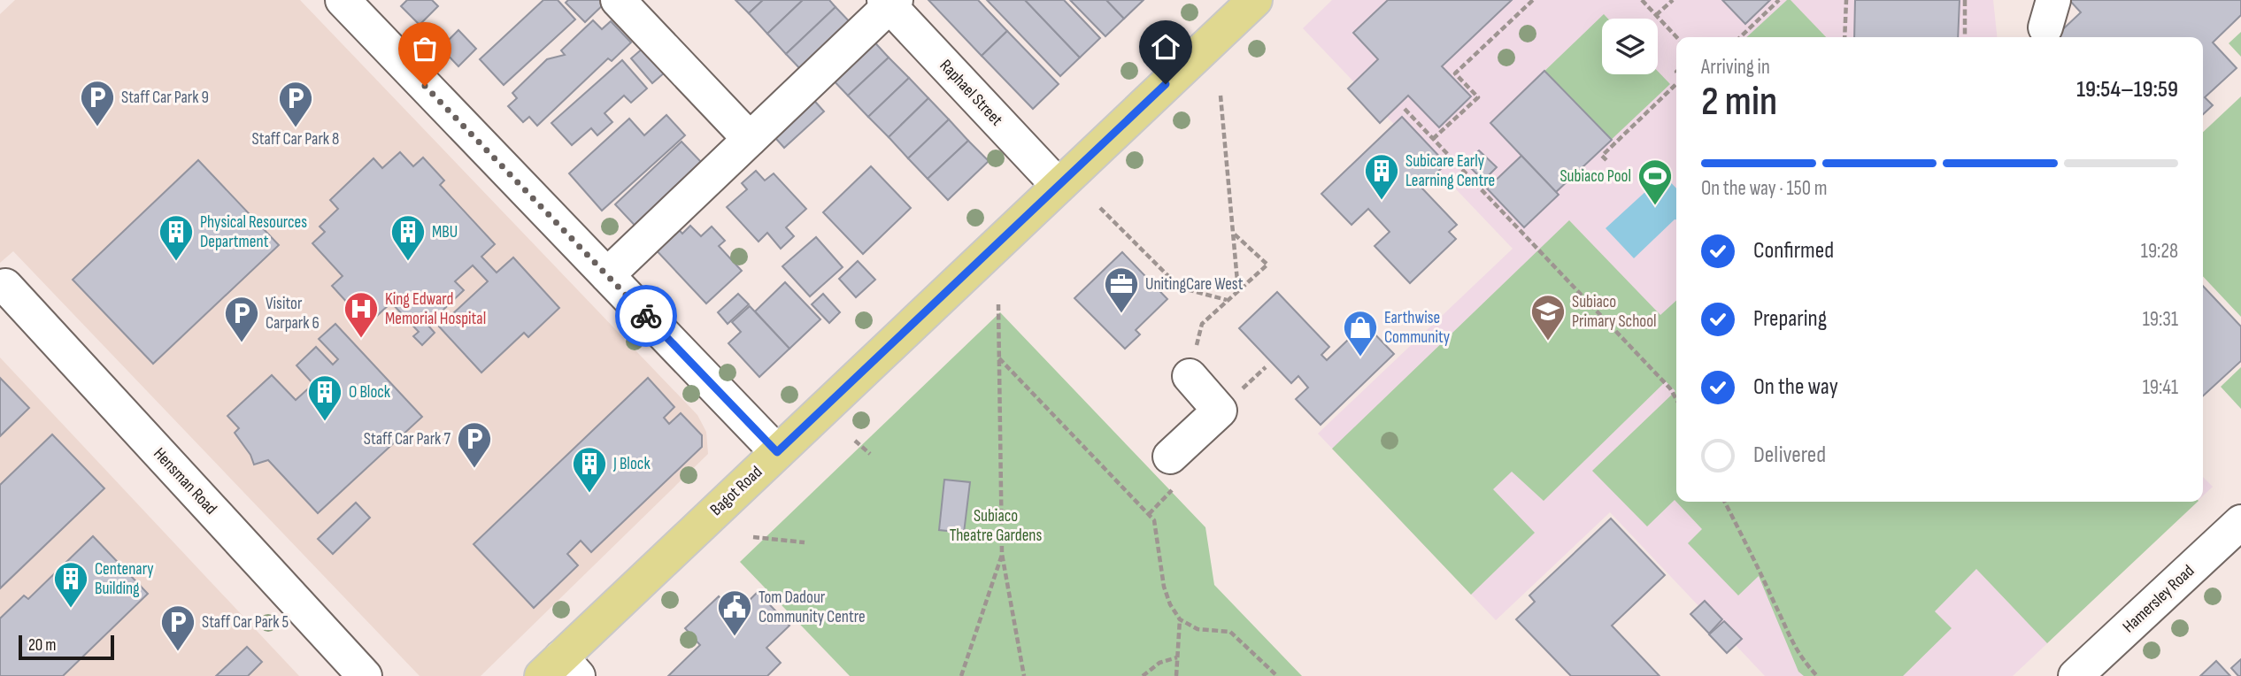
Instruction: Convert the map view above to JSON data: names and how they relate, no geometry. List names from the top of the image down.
{
  "streets": {
    "main road": ["Bagot Road"],
    "street": ["Raphael Street", "Hensman Road", "Hamersley Road"]
  },
  "crossings": [
    ["Raphael Street", "Bagot Road"]
  ],
  "parks": ["Subiaco Theatre Gardens"],
  "places": {
    "parking": [
      "Staff Car Park 9",
      "Staff Car Park 8",
      "Visitor Carpark 6",
      "Staff Car Park 7",
      "Staff Car Park 5"
    ],
    "building": [
      "Subicare Early Learning Centre",
      "Physical Resources Department",
      "MBU",
      "O Block",
      "J Block",
      "Centenary Building"
    ],
    "sports": ["Subiaco Pool"],
    "office": ["UnitingCare West"],
    "hospital": ["King Edward Memorial Hospital"],
    "school or university": ["Subiaco Primary School"],
    "shop": ["Earthwise Community"],
    "public building": ["Tom Dadour Community Centre"]
  },
  "scale_bar": "20 m",
  "page": {
    "heading": ["2 min", "Arriving in", "19:54–19:59"],
    "bar": "On the way · 150 m",
    "list": [
      ["Confirmed", "19:28"],
      ["Preparing", "19:31"],
      ["On the way", "19:41"],
      "Delivered"
    ],
    "scale": "20 m"
  }
}
